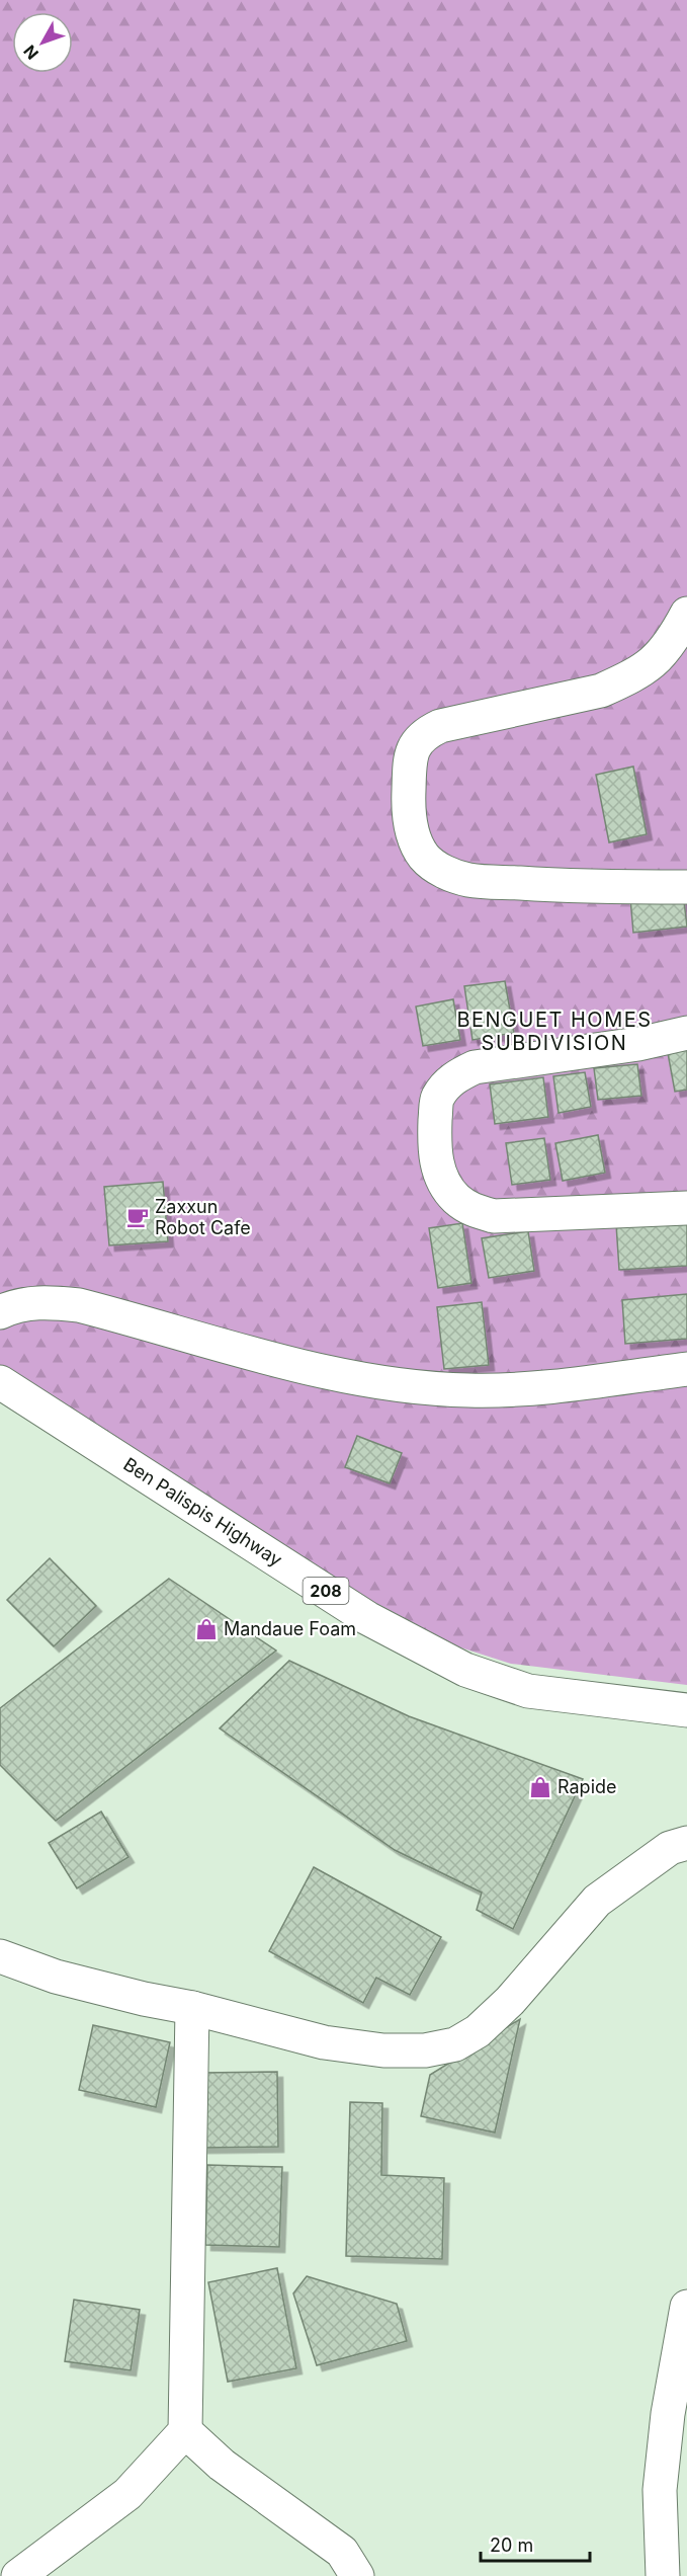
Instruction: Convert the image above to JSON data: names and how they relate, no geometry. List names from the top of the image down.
{
  "streets": {
    "street": ["Ben Palispis Highway", "208"]
  },
  "districts": ["BENGUET HOMES SUBDIVISION"],
  "places": {
    "cafe": ["Zaxxun Robot Cafe"],
    "shop": ["Mandaue Foam", "Rapide"]
  },
  "scale_bar": "20 m",
  "north": "bottom left"
}
